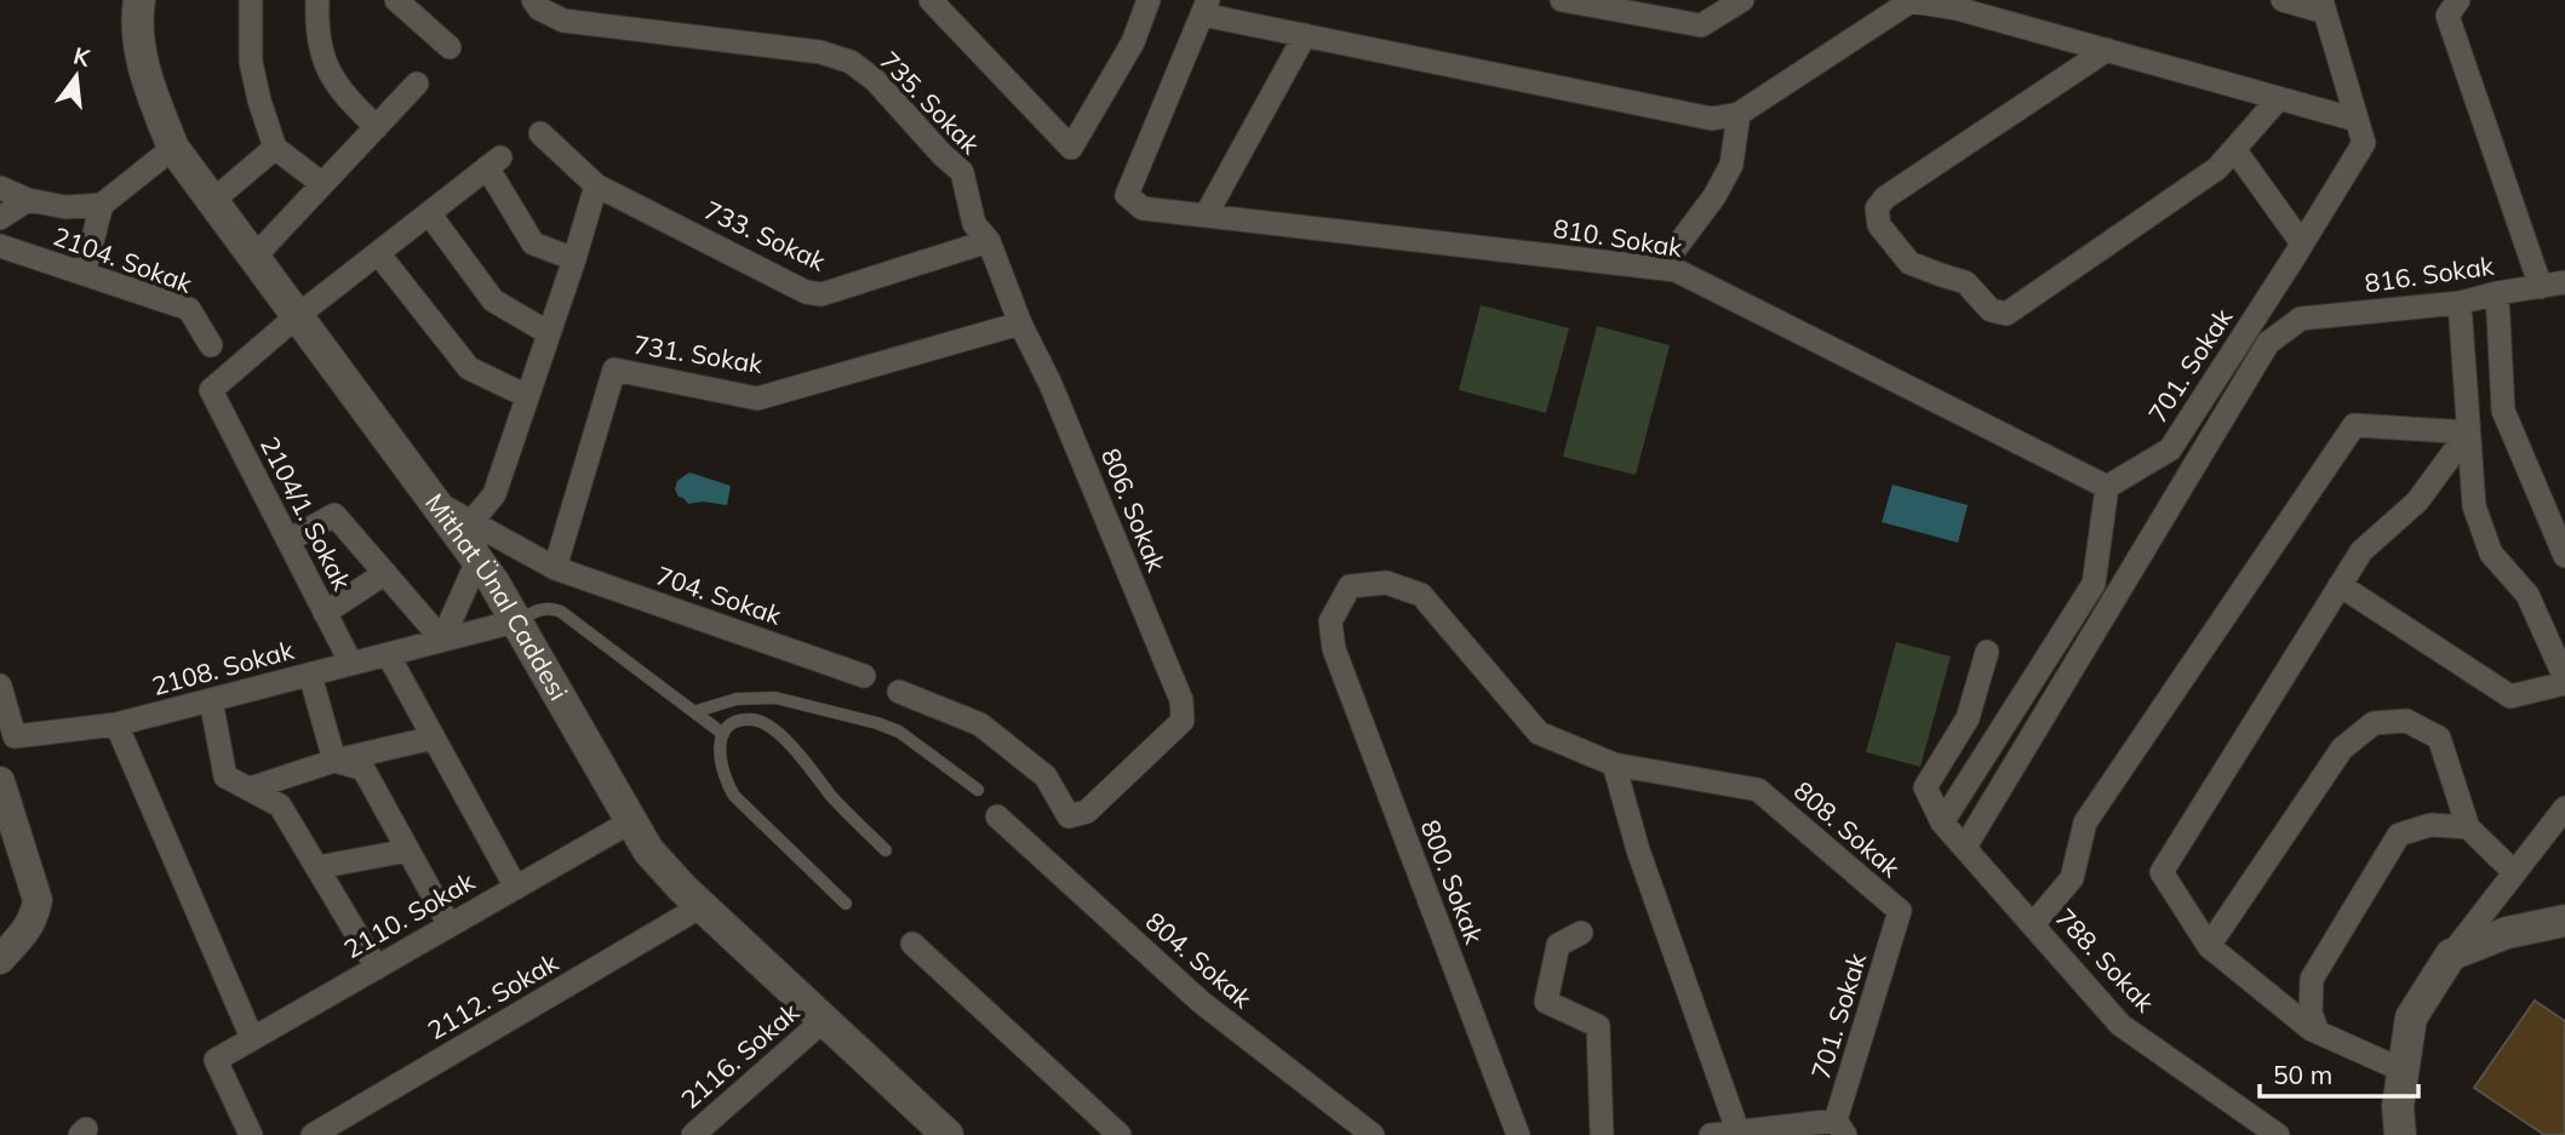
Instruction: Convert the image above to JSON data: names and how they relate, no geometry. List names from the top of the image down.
{
  "streets": {
    "main road": ["Mithat Ünal Caddesi"],
    "street": [
      "735. Sokak",
      "733. Sokak",
      "810. Sokak",
      "2104. Sokak",
      "816. Sokak",
      "731. Sokak",
      "701. Sokak",
      "806. Sokak",
      "2104/1. Sokak",
      "704. Sokak",
      "2108. Sokak",
      "808. Sokak",
      "800. Sokak",
      "2110. Sokak",
      "804. Sokak",
      "788. Sokak",
      "2112. Sokak",
      "2116. Sokak"
    ]
  },
  "crossings": [
    ["735. Sokak", "733. Sokak"],
    ["735. Sokak", "731. Sokak"],
    ["735. Sokak", "806. Sokak"],
    ["810. Sokak", "701. Sokak"],
    ["816. Sokak", "701. Sokak"],
    ["731. Sokak", "806. Sokak"],
    ["731. Sokak", "704. Sokak"],
    ["701. Sokak", "808. Sokak"],
    ["701. Sokak", "788. Sokak"],
    ["2104/1. Sokak", "Mithat Ünal Caddesi"],
    ["2104/1. Sokak", "2108. Sokak"],
    ["704. Sokak", "Mithat Ünal Caddesi"],
    ["Mithat Ünal Caddesi", "2108. Sokak"],
    ["Mithat Ünal Caddesi", "2110. Sokak"],
    ["Mithat Ünal Caddesi", "2112. Sokak"],
    ["Mithat Ünal Caddesi", "2116. Sokak"],
    ["808. Sokak", "800. Sokak"]
  ],
  "scale_bar": "50 m",
  "north": "top"
}
